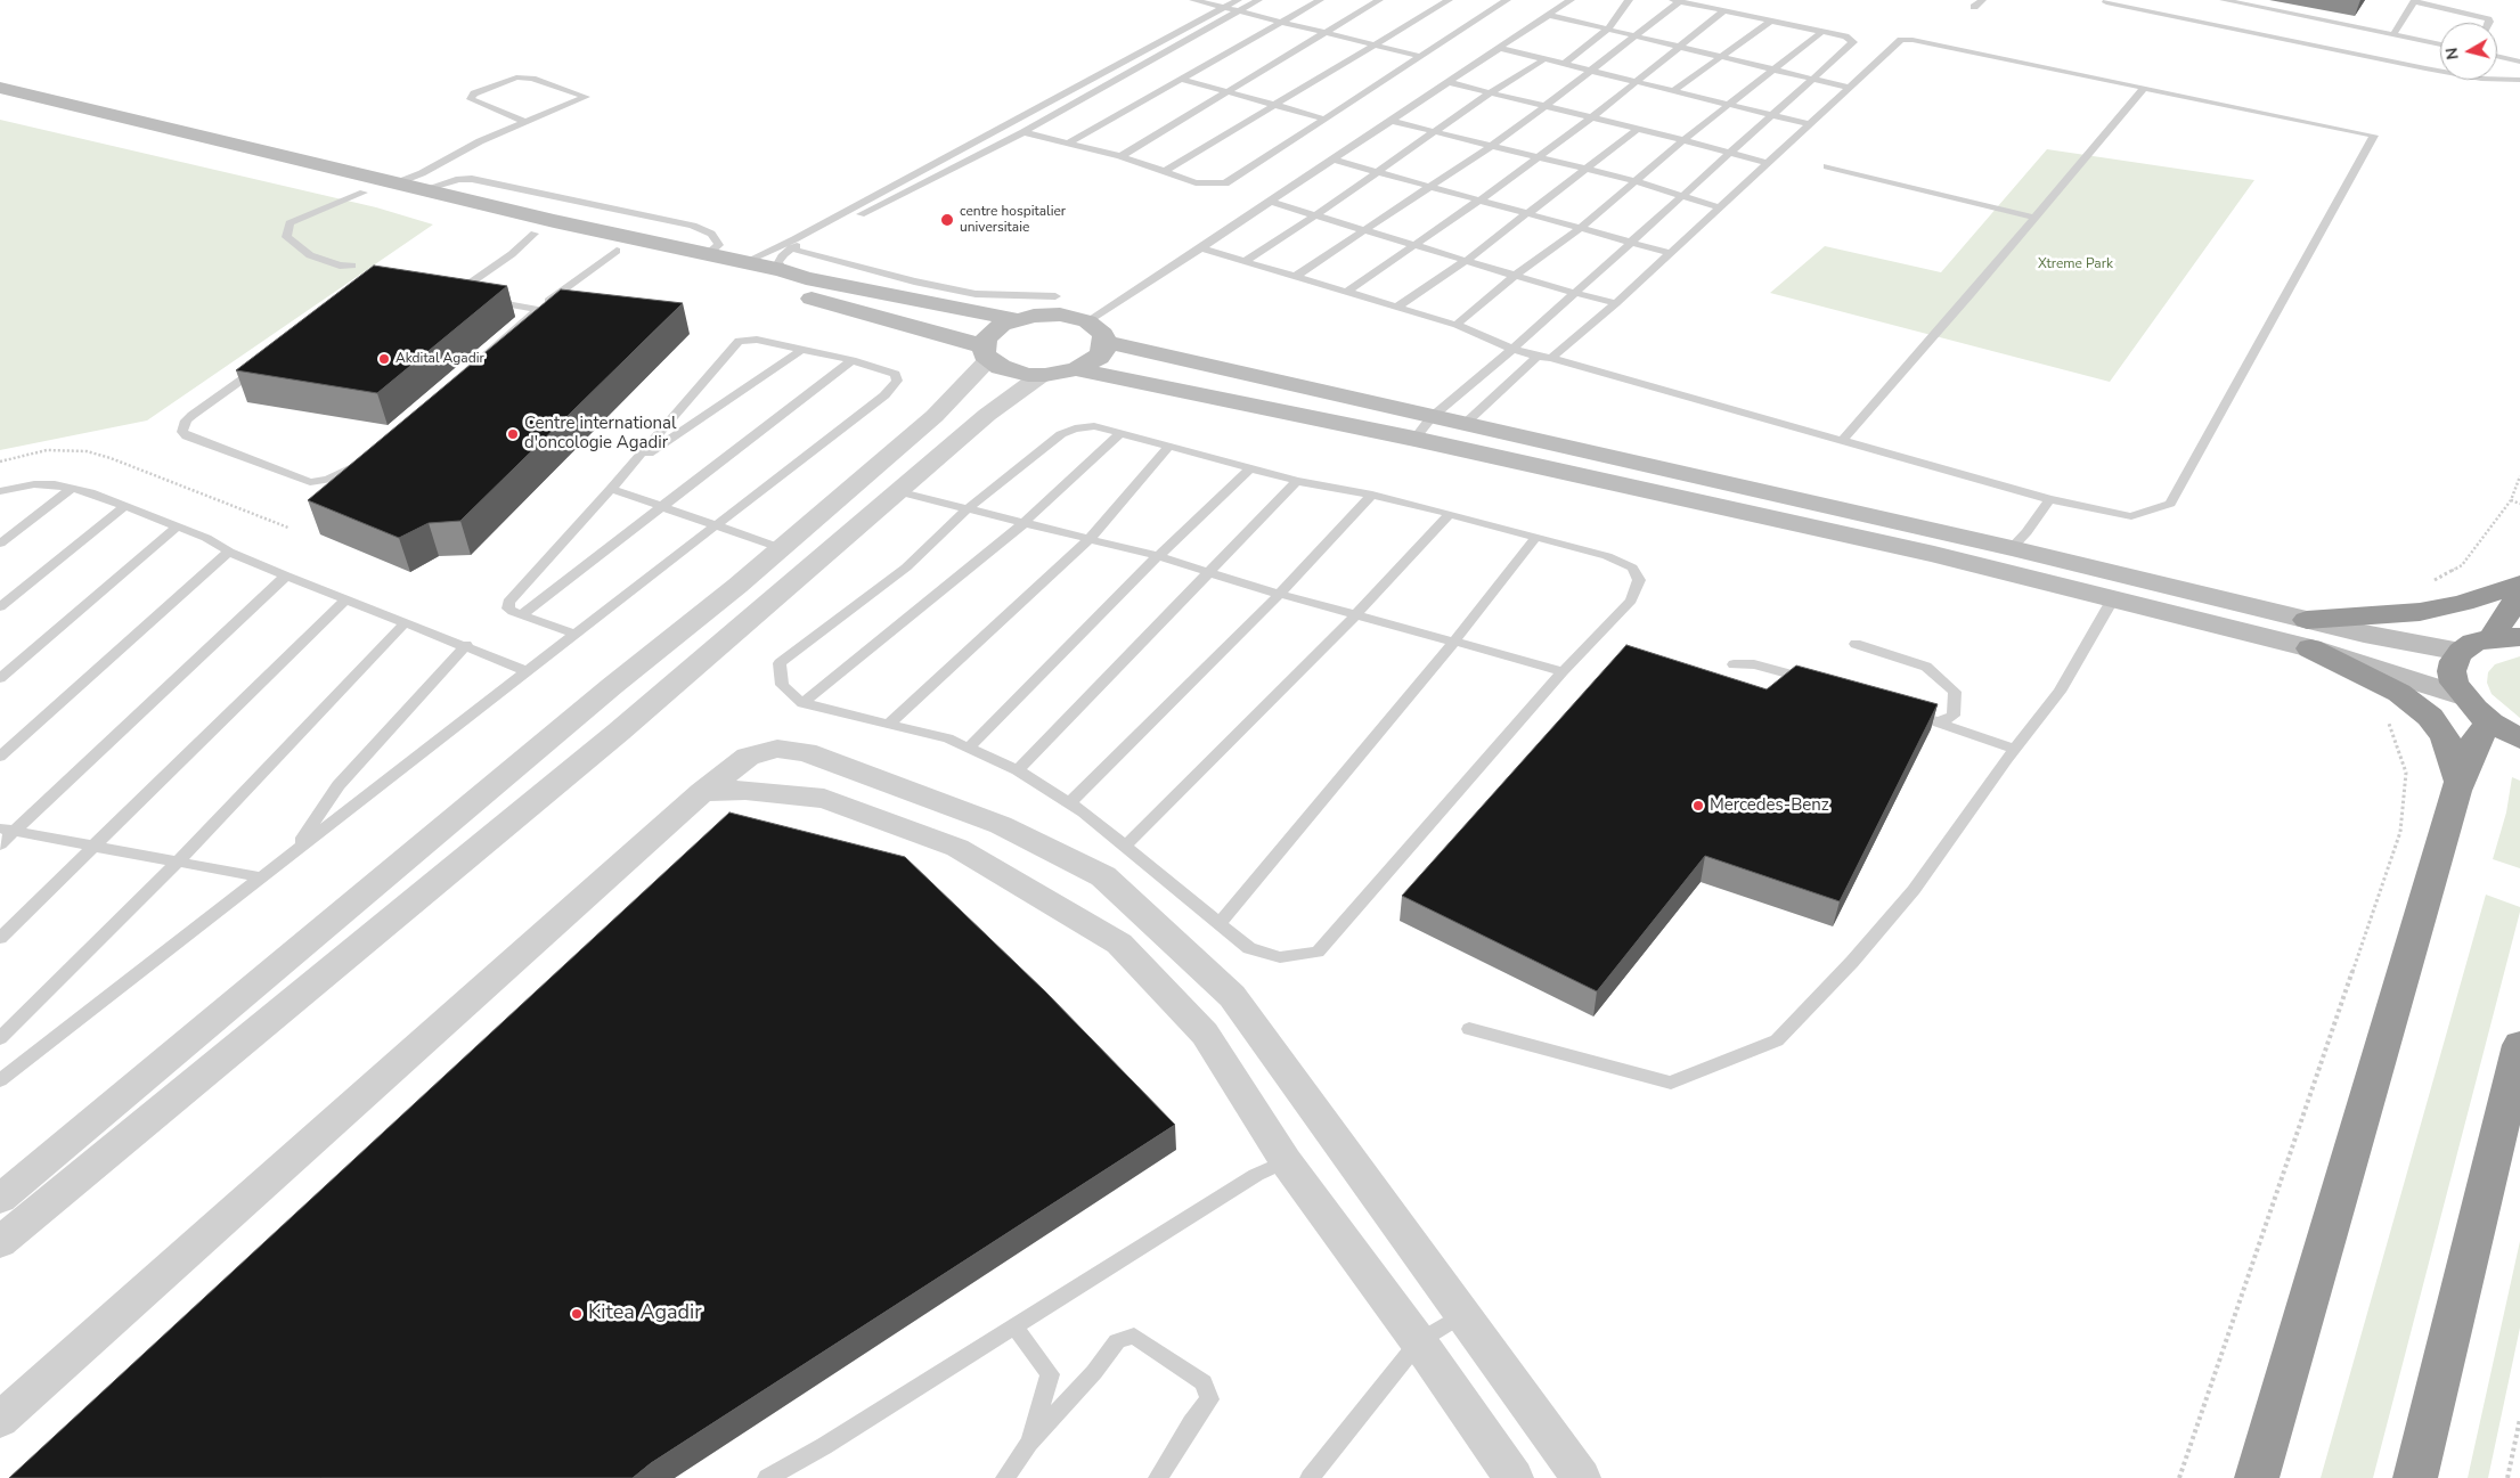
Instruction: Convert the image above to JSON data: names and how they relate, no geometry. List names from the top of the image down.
{
  "parks": ["Xtreme Park"],
  "places": [
    "centre hospitalier universitaie",
    "Akdital Agadir",
    "Centre international d'oncologie Agadir",
    "Mercedes-Benz",
    "Kitea Agadir"
  ],
  "north": "left"
}
